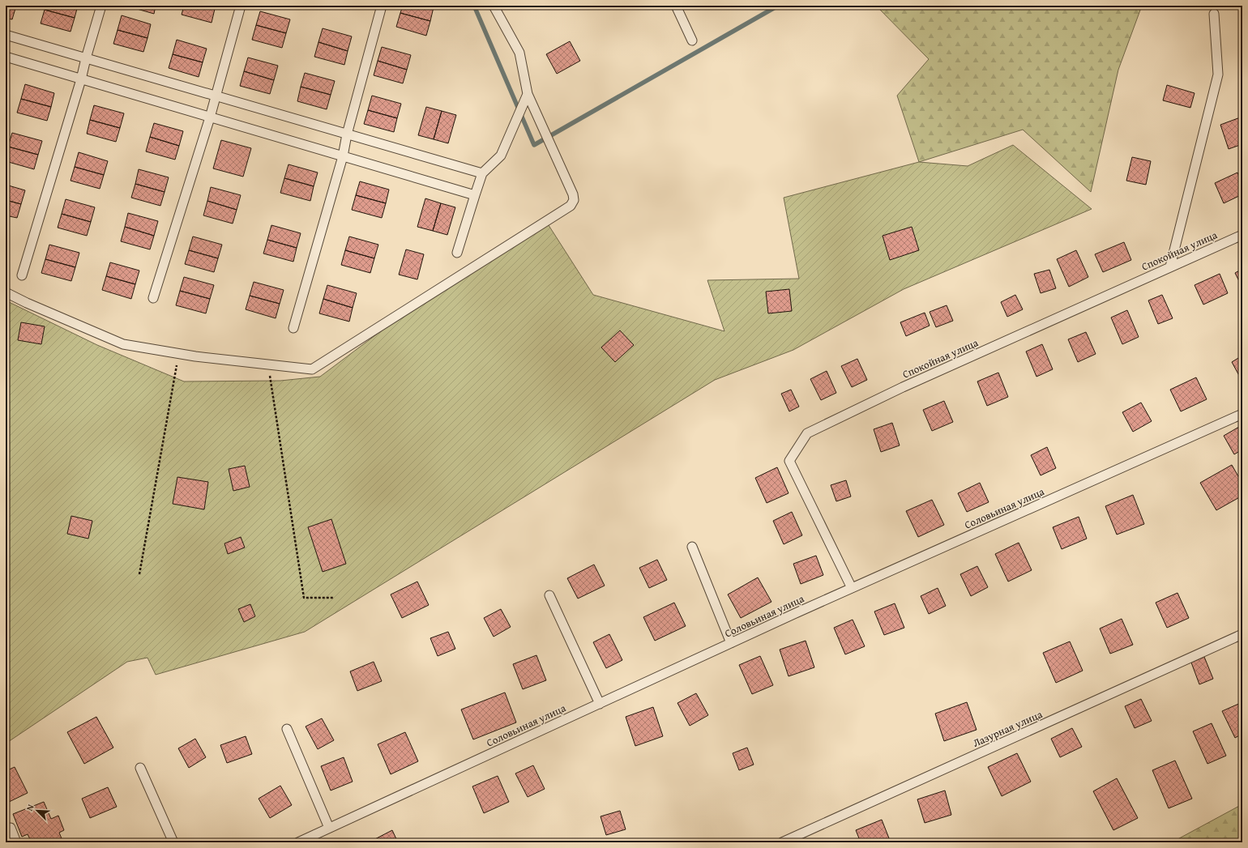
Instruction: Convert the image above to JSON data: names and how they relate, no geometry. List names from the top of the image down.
{
  "streets": {
    "lane": ["Спокойная улица", "Соловьиная улица", "Лазурная улица"]
  },
  "crossings": [
    ["Спокойная улица", "Соловьиная улица"]
  ],
  "north": "top left"
}
